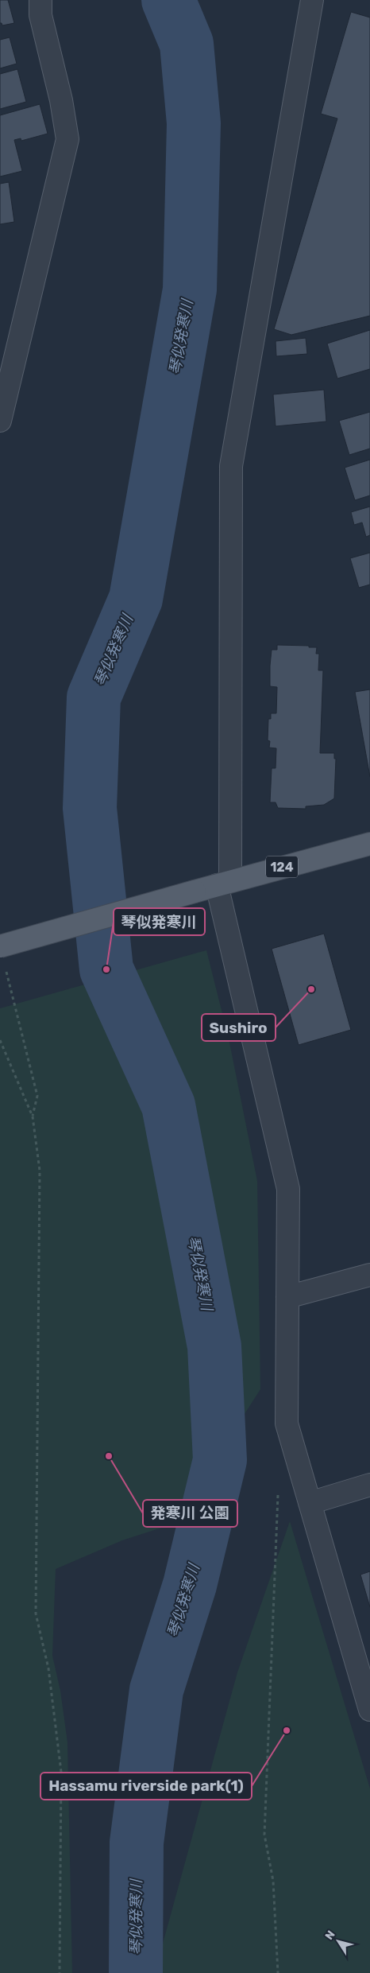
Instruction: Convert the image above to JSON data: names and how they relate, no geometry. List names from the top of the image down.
{
  "streets": {
    "main road": ["124"]
  },
  "water": ["琴似発寒川"],
  "places": [
    "琴似発寒川",
    "Sushiro",
    "発寒川 公園",
    "Hassamu riverside park(1)"
  ],
  "north": "top left"
}
